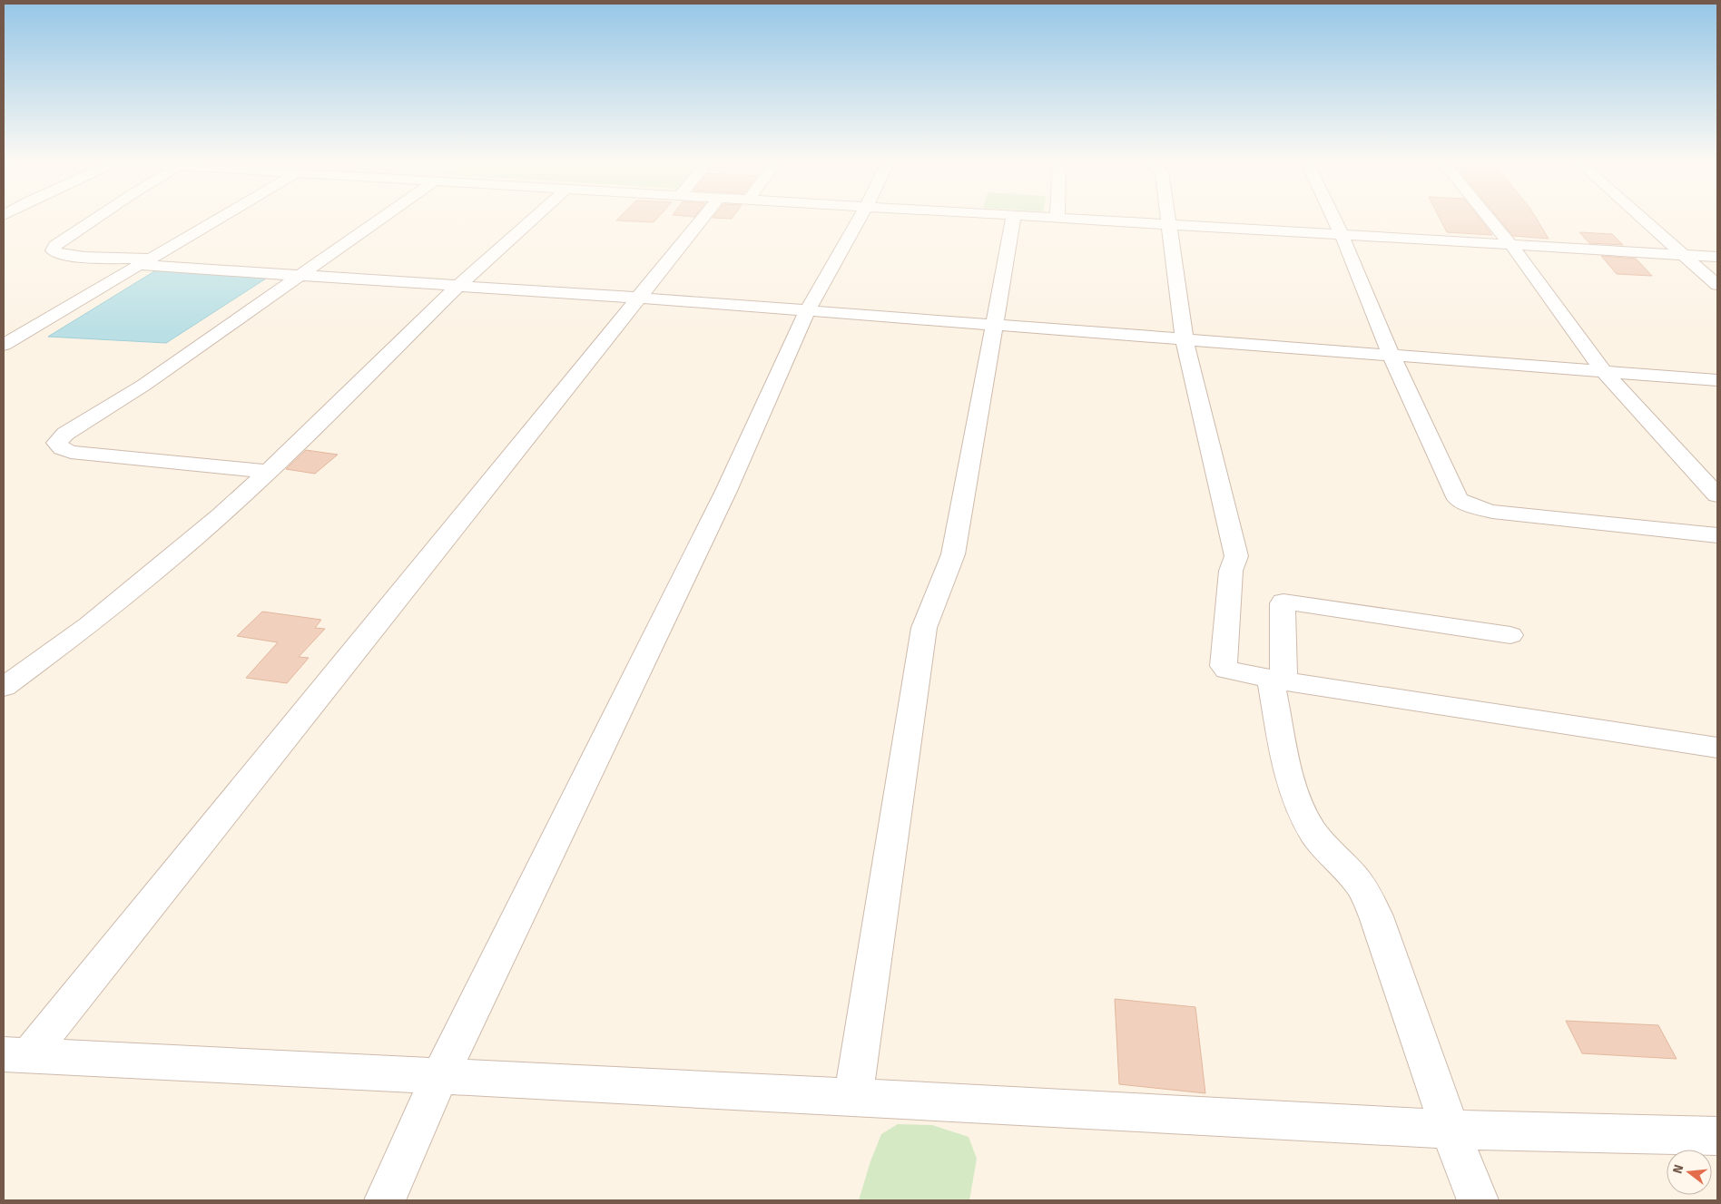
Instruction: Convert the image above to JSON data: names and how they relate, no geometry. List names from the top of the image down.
{
  "north": "left"
}
